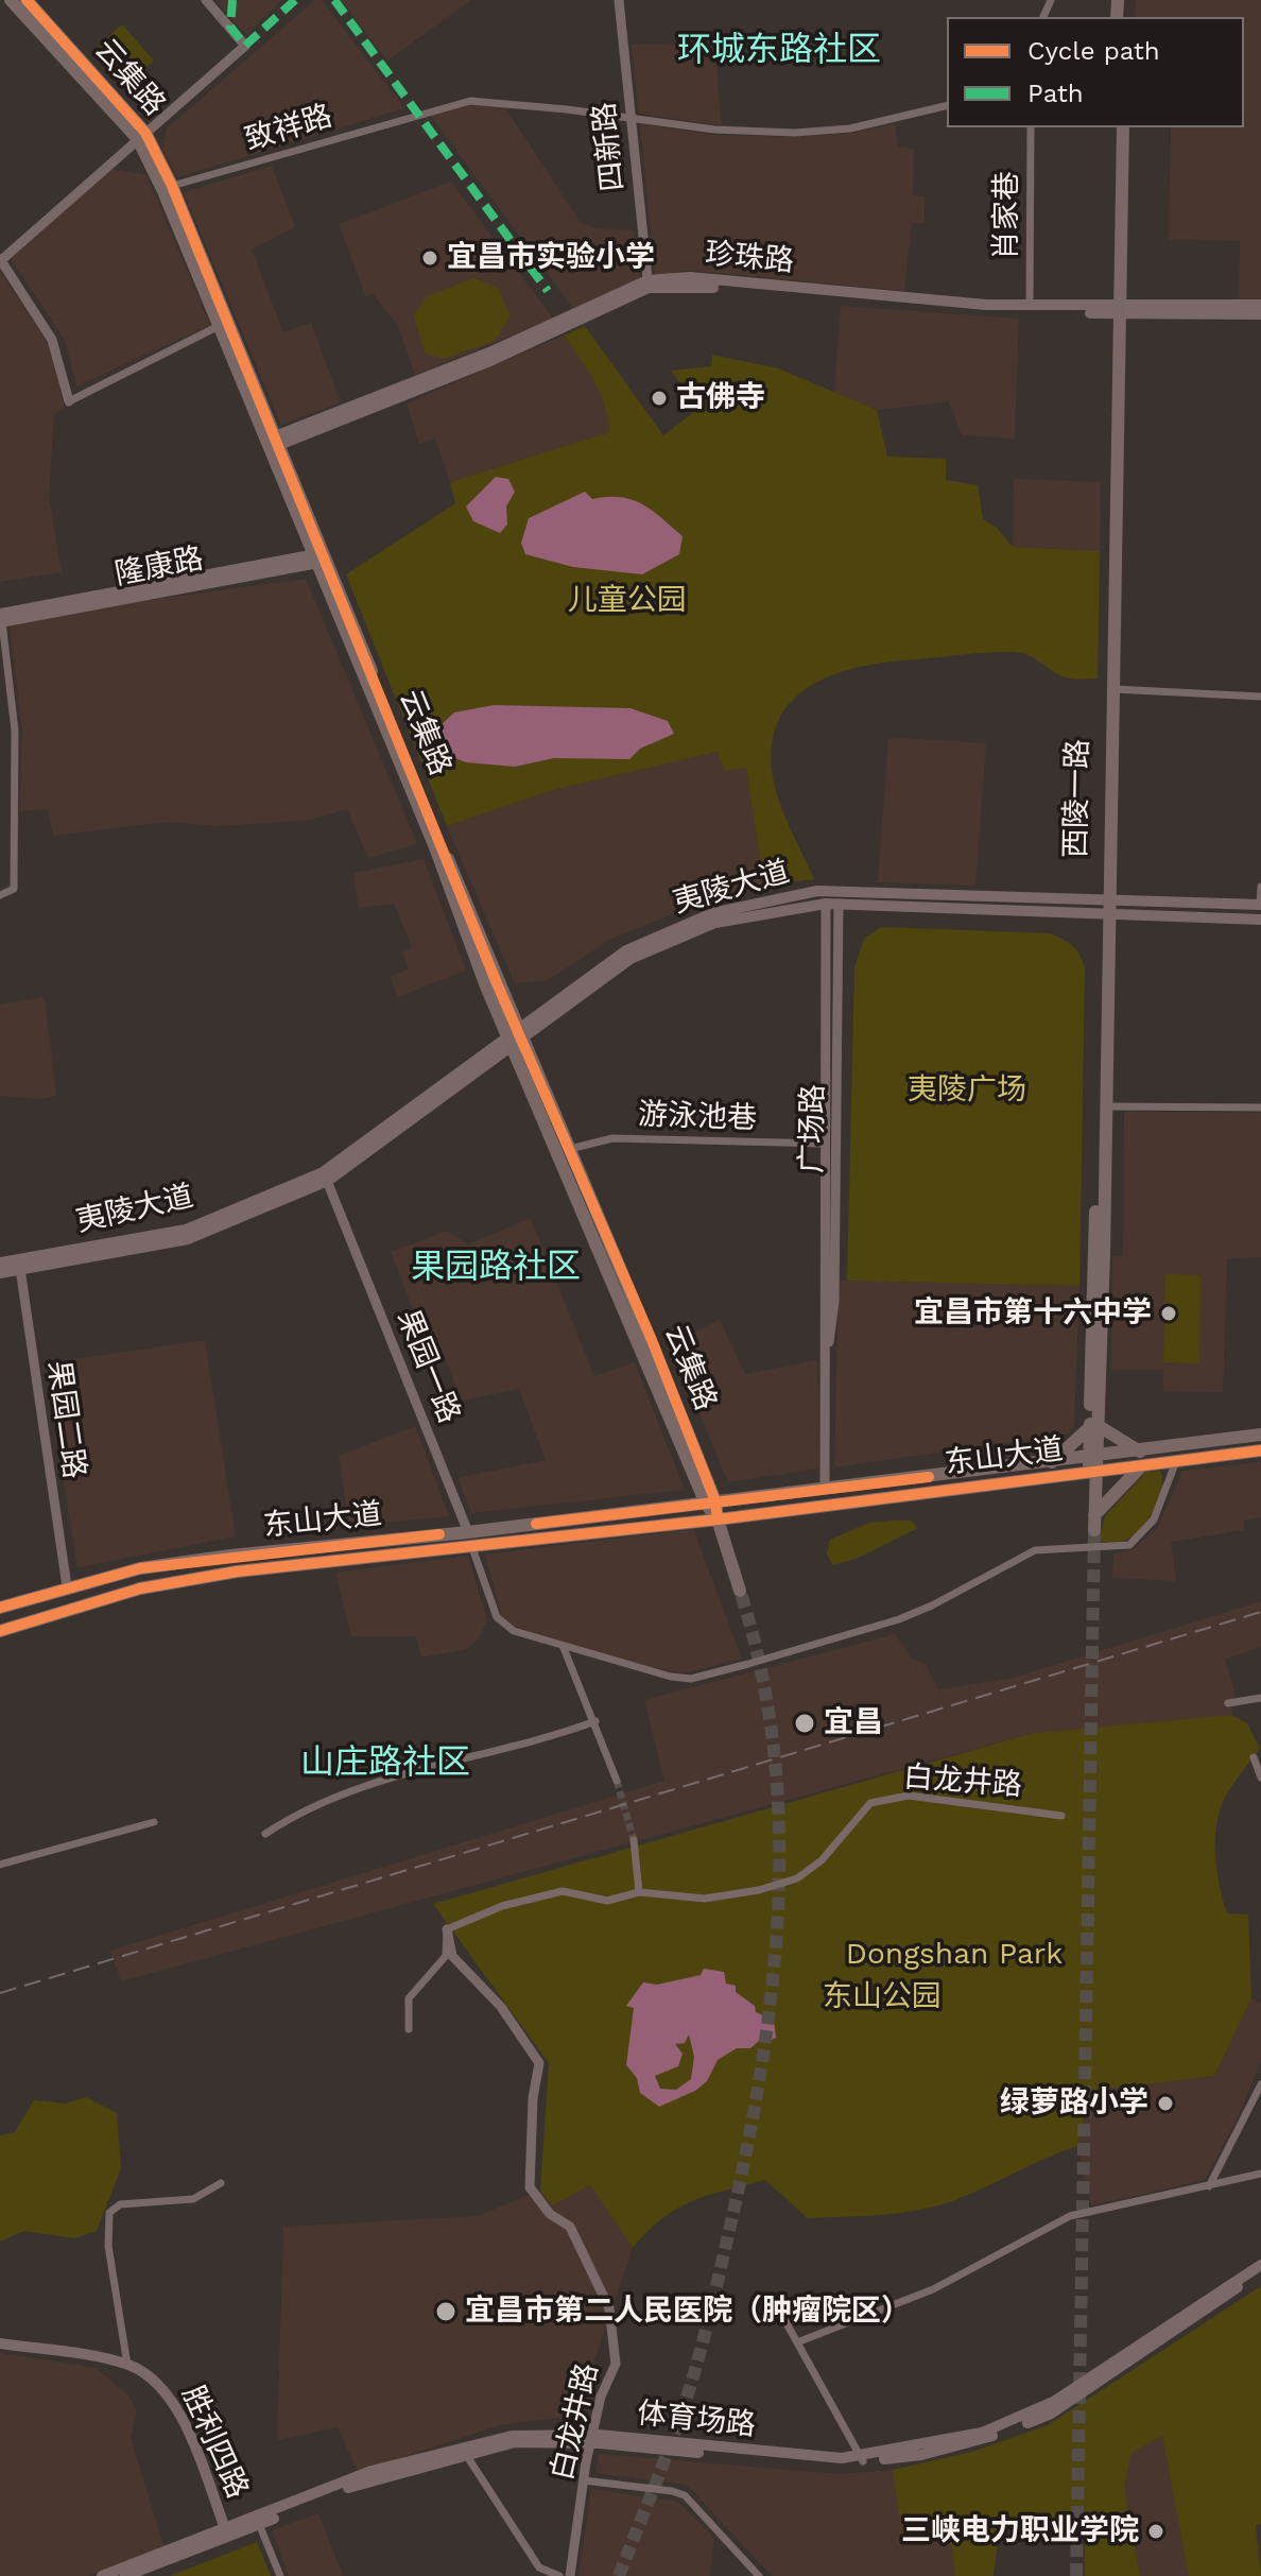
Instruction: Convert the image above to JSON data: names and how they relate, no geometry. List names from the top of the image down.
{
  "streets": {
    "main road": [
      "云集路",
      "珍珠路",
      "隆康路",
      "西陵一路",
      "夷陵大道",
      "东山大道",
      "体育场路",
      "胜利四路"
    ],
    "street": [
      "致祥路",
      "四新路",
      "肖家巷",
      "游泳池巷",
      "广场路",
      "果园一路",
      "果园二路",
      "白龙井路"
    ]
  },
  "crossings": [
    ["云集路", "致祥路"],
    ["云集路", "珍珠路"],
    ["云集路", "隆康路"],
    ["云集路", "夷陵大道"],
    ["云集路", "游泳池巷"],
    ["云集路", "东山大道"],
    ["致祥路", "四新路"],
    ["四新路", "珍珠路"],
    ["肖家巷", "珍珠路"],
    ["珍珠路", "西陵一路"],
    ["西陵一路", "夷陵大道"],
    ["西陵一路", "东山大道"],
    ["夷陵大道", "广场路"],
    ["夷陵大道", "果园一路"],
    ["夷陵大道", "果园二路"],
    ["游泳池巷", "广场路"],
    ["广场路", "东山大道"],
    ["果园一路", "东山大道"],
    ["果园二路", "东山大道"],
    ["体育场路", "胜利四路"]
  ],
  "districts": ["环城东路社区", "果园路社区", "山庄路社区"],
  "parks": [
    "儿童公园",
    "夷陵广场",
    "Dongshan Park",
    "东山公园"
  ],
  "places": [
    "宜昌市实验小学",
    "古佛寺",
    "宜昌市第十六中学",
    "宜昌",
    "绿萝路小学",
    "宜昌市第二人民医院（肿瘤院区）",
    "三峡电力职业学院"
  ],
  "legend": ["Cycle path", "Path"]
}
